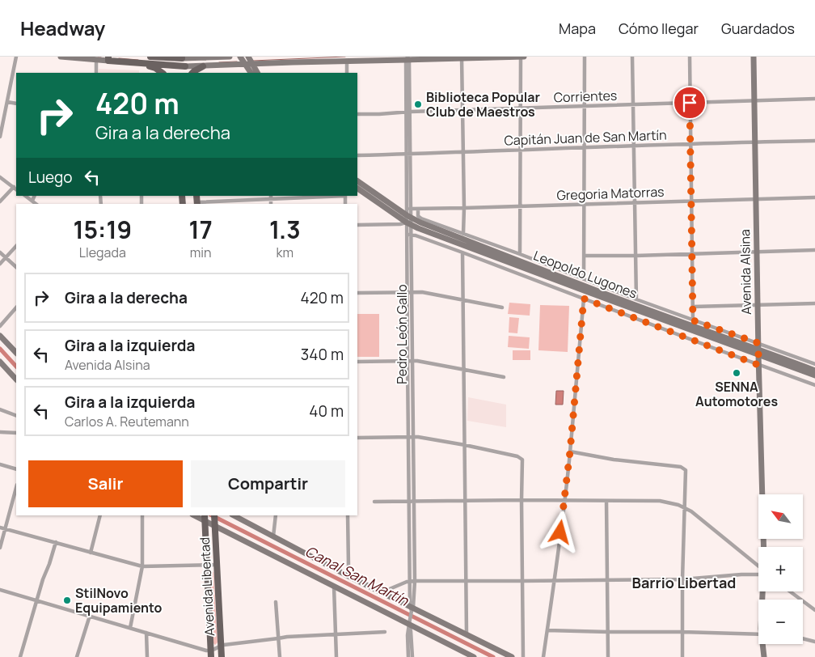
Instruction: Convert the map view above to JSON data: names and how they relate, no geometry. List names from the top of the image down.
{
  "streets": {
    "main road": ["Avenida Alsina", "Leopoldo Lugones", "Avenida Libertad"],
    "street": [
      "Corrientes",
      "Capitán Juan de San Martín",
      "Gregoria Matorras",
      "Pedro León Gallo"
    ]
  },
  "crossings": [
    ["Corrientes", "Avenida Alsina"],
    ["Corrientes", "Pedro León Gallo"],
    ["Capitán Juan de San Martín", "Avenida Alsina"],
    ["Capitán Juan de San Martín", "Pedro León Gallo"],
    ["Gregoria Matorras", "Avenida Alsina"],
    ["Gregoria Matorras", "Pedro León Gallo"],
    ["Avenida Alsina", "Leopoldo Lugones"],
    ["Leopoldo Lugones", "Pedro León Gallo"]
  ],
  "districts": ["Barrio Libertad"],
  "water": ["Canal San Martín"],
  "places": ["Biblioteca Popular Club de Maestros", "SENNA Automotores", "StilNovo Equipamiento"],
  "north": "top left",
  "page": {
    "header": "Headway",
    "nav": ["Mapa", "Cómo llegar", "Guardados"],
    "turn": ["420 m", "Gira a la derecha"],
    "then": "Luego",
    "eta": [
      "15:19",
      "Llegada",
      "17",
      "min",
      "1.3",
      "km"
    ],
    "list": [
      {
        "name": "Gira a la derecha",
        "value": "420 m"
      },
      {
        "name": "Gira a la izquierda",
        "note": "Avenida Alsina",
        "value": "340 m"
      },
      {
        "name": "Gira a la izquierda",
        "note": "Carlos A. Reutemann",
        "value": "40 m"
      }
    ],
    "buttons": ["Salir", "Compartir"],
    "map_buttons": ["+", "−"]
  }
}
